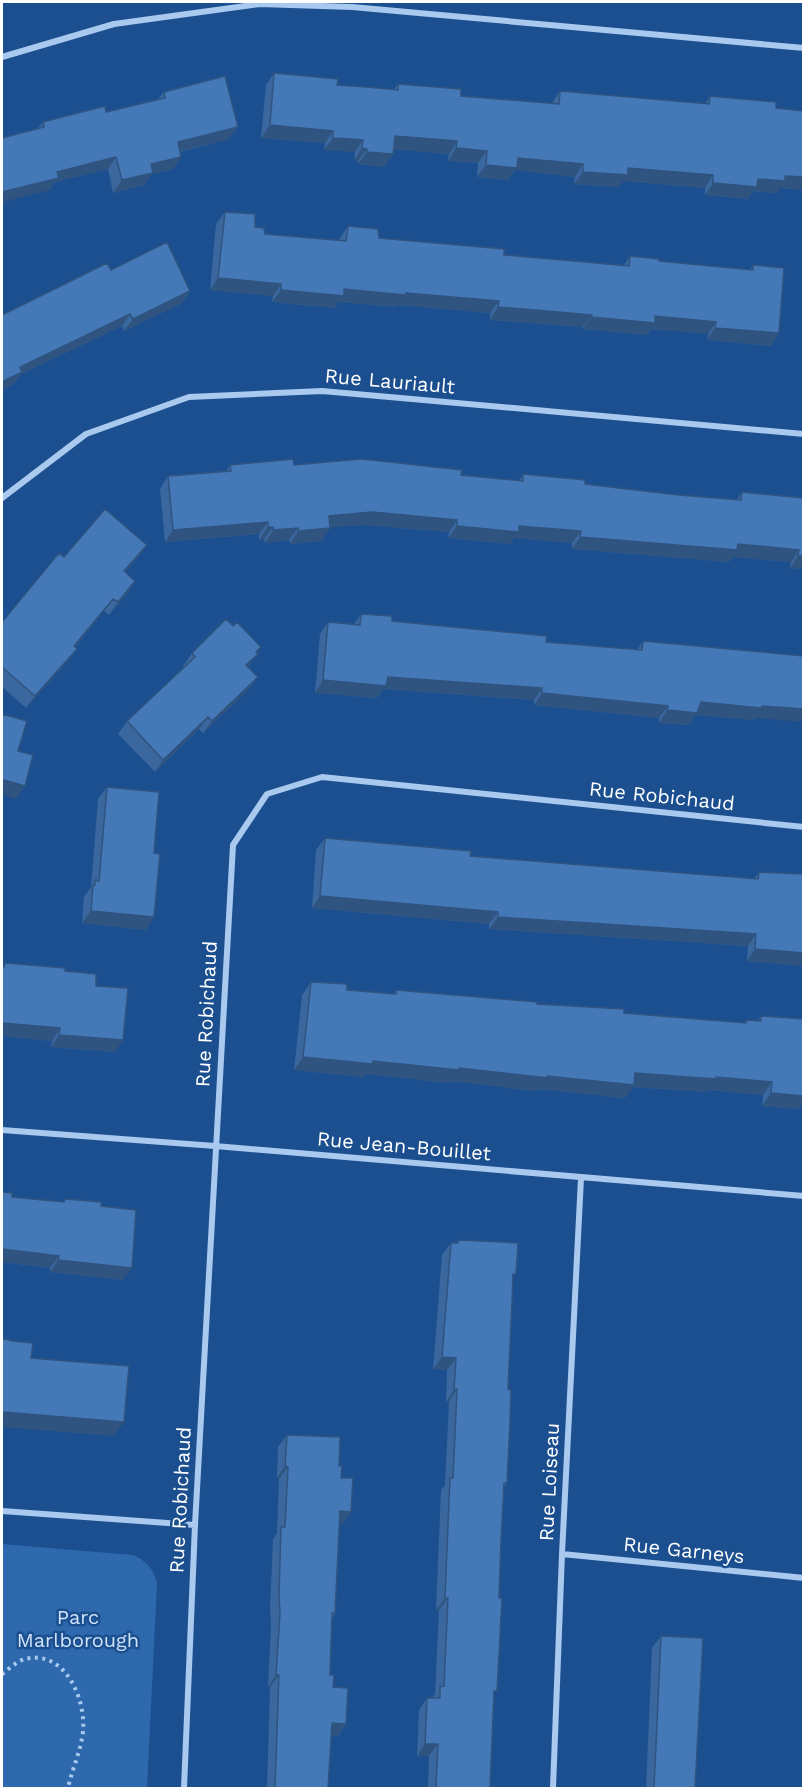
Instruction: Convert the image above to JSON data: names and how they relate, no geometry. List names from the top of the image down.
{
  "streets": {
    "street": [
      "Rue Lauriault",
      "Rue Robichaud",
      "Rue Jean-Bouillet",
      "Rue Loiseau",
      "Rue Garneys"
    ]
  },
  "crossings": [
    ["Rue Robichaud", "Rue Jean-Bouillet"],
    ["Rue Jean-Bouillet", "Rue Loiseau"],
    ["Rue Loiseau", "Rue Garneys"]
  ],
  "parks": ["Parc Marlborough"]
}
